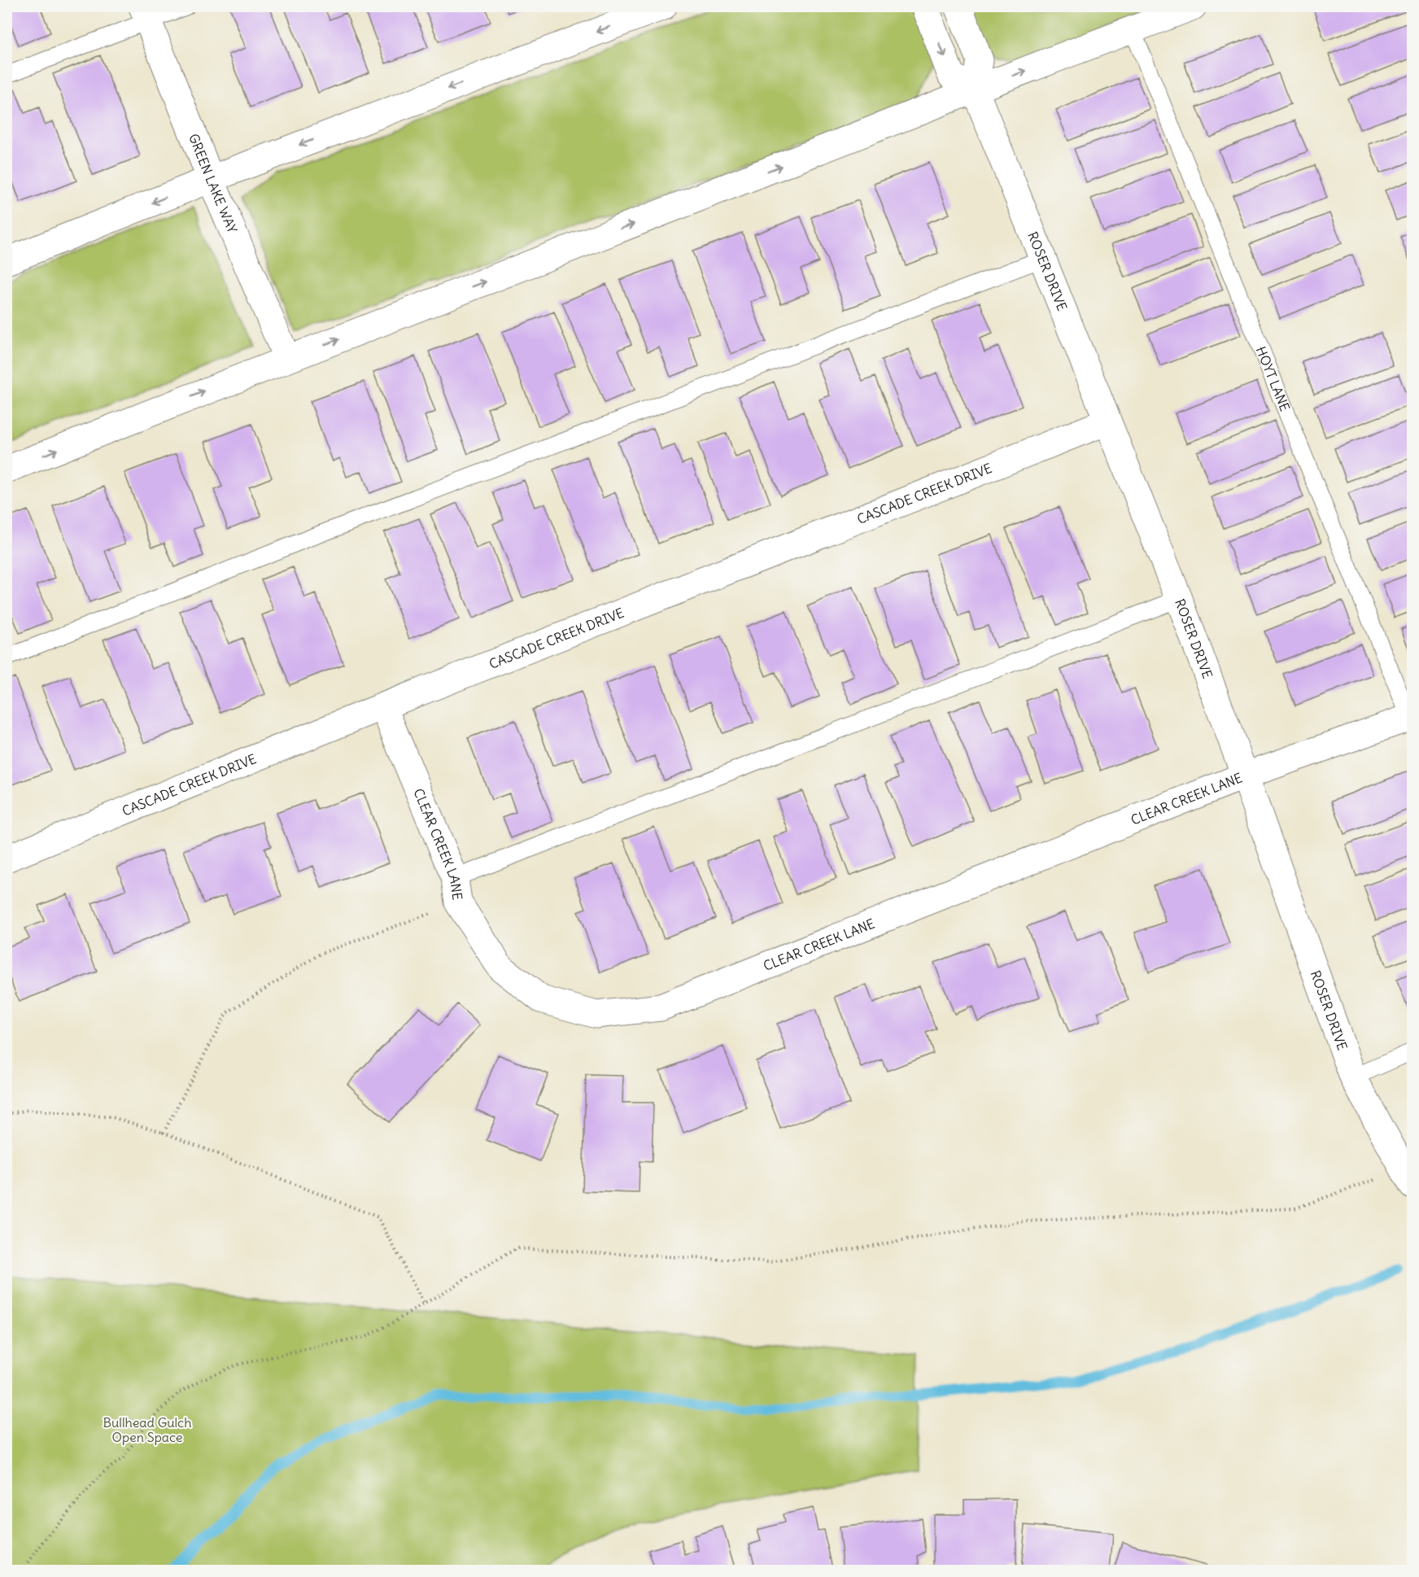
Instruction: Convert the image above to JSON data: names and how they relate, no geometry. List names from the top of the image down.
{
  "streets": {
    "street": [
      "GREEN LAKE WAY",
      "ROSER DRIVE",
      "CASCADE CREEK DRIVE",
      "CLEAR CREEK LANE"
    ],
    "lane": ["HOYT LANE"]
  },
  "crossings": [
    ["ROSER DRIVE", "CASCADE CREEK DRIVE"],
    ["ROSER DRIVE", "CLEAR CREEK LANE"],
    ["HOYT LANE", "CLEAR CREEK LANE"],
    ["CASCADE CREEK DRIVE", "CLEAR CREEK LANE"]
  ],
  "parks": ["Bullhead Gulch Open Space"]
}
